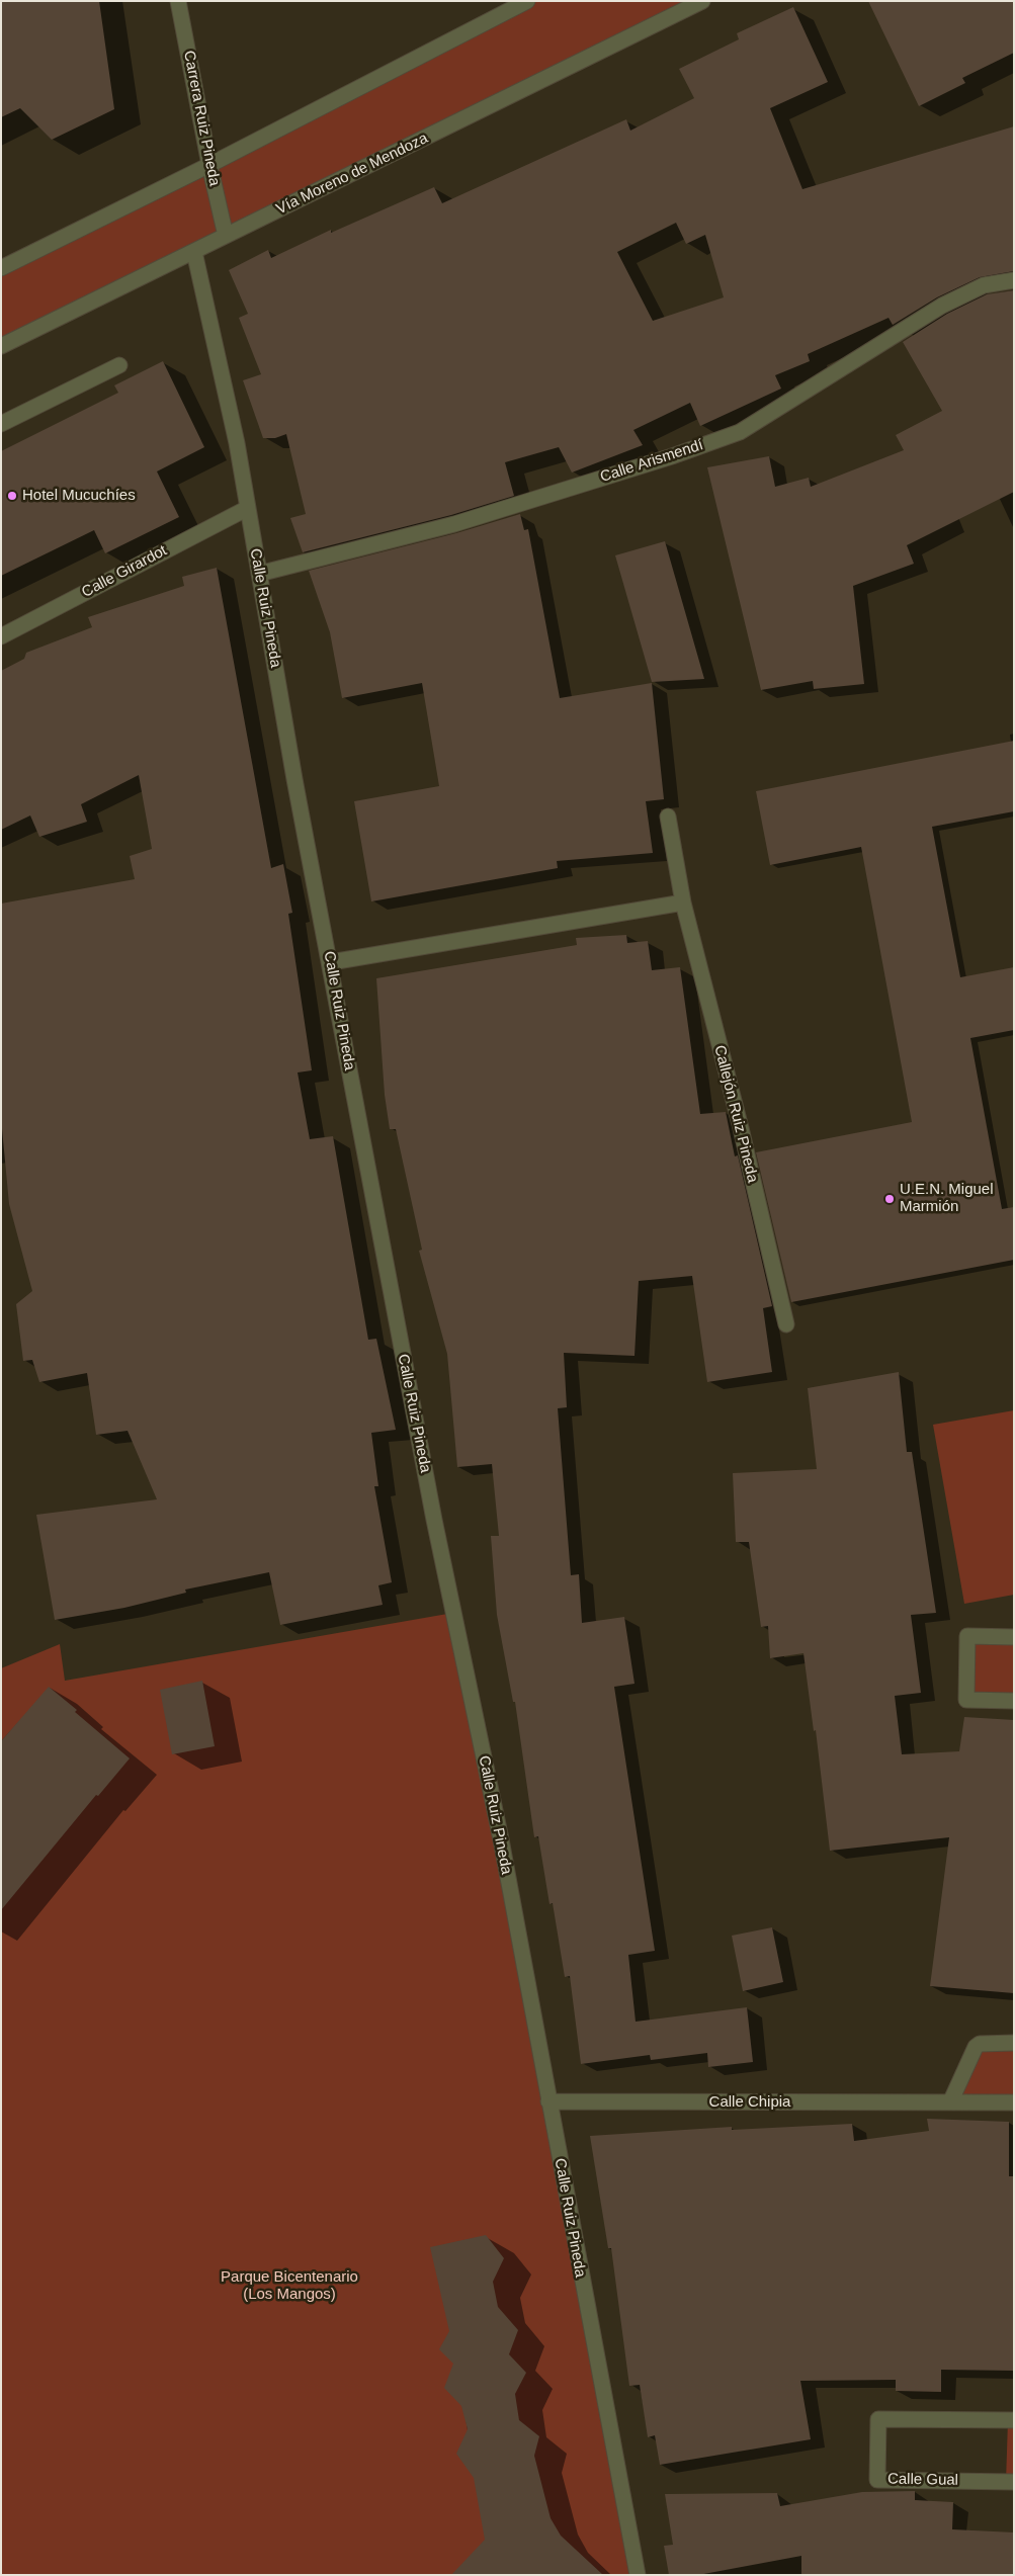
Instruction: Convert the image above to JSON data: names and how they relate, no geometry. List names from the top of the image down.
{
  "streets": {
    "street": [
      "Carrera Ruiz Pineda",
      "Vía Moreno de Mendoza",
      "Calle Arismendí",
      "Calle Girardot",
      "Calle Ruiz Pineda",
      "Callejón Ruiz Pineda",
      "Calle Chipia",
      "Calle Gual"
    ]
  },
  "crossings": [
    ["Carrera Ruiz Pineda", "Vía Moreno de Mendoza"],
    ["Vía Moreno de Mendoza", "Calle Ruiz Pineda"],
    ["Calle Arismendí", "Calle Ruiz Pineda"],
    ["Calle Girardot", "Calle Ruiz Pineda"],
    ["Calle Ruiz Pineda", "Calle Chipia"]
  ],
  "parks": ["Parque Bicentenario (Los Mangos)"],
  "places": ["Hotel Mucuchíes", "U.E.N. Miguel Marmión"]
}
